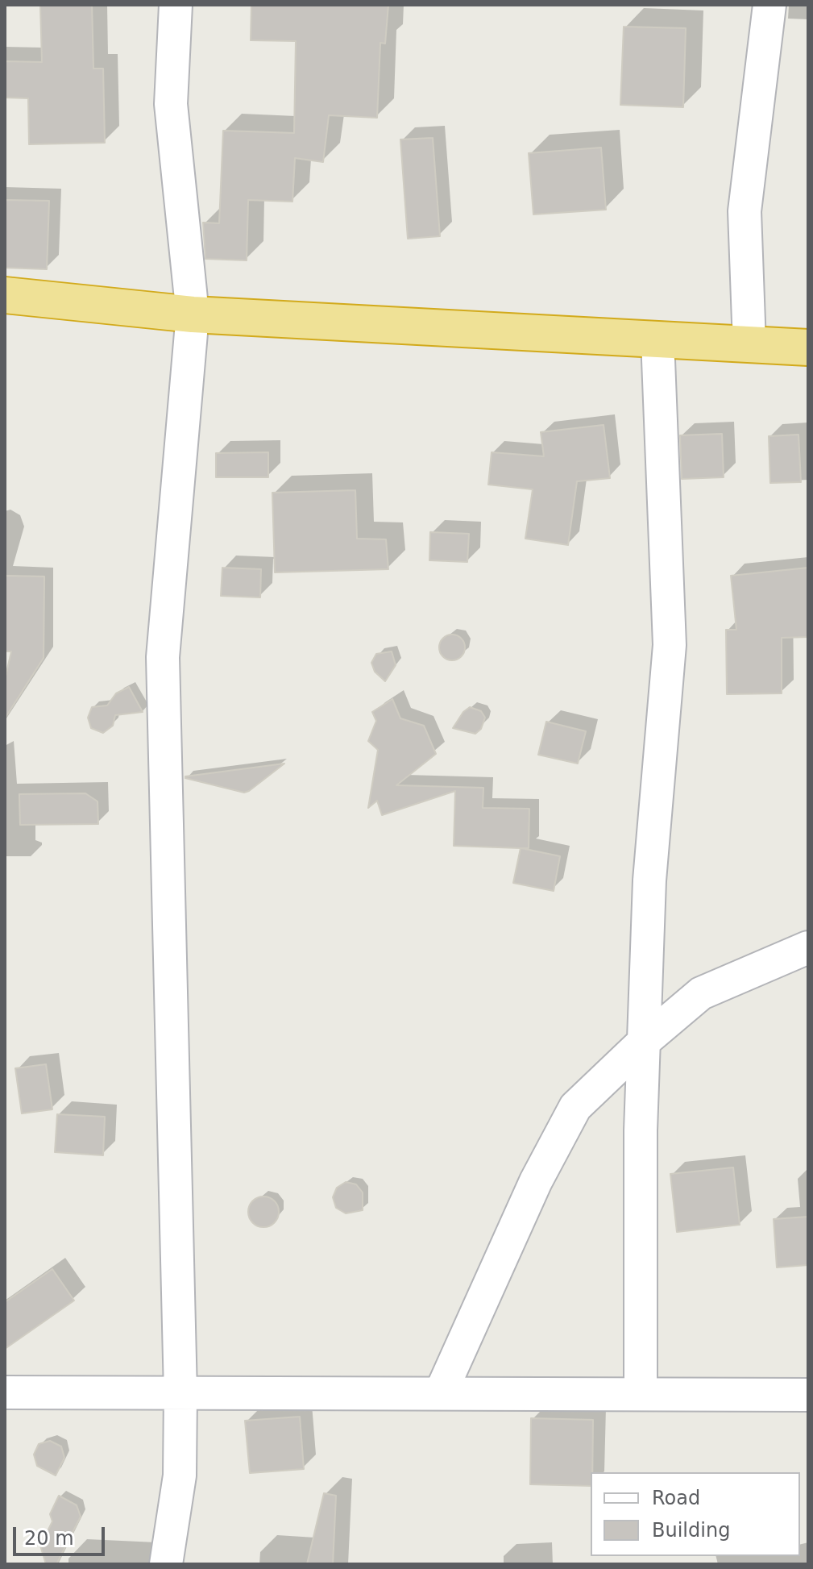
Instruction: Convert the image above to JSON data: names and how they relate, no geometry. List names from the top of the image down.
{
  "legend": ["Road", "Building"],
  "scale_bar": "20 m"
}
